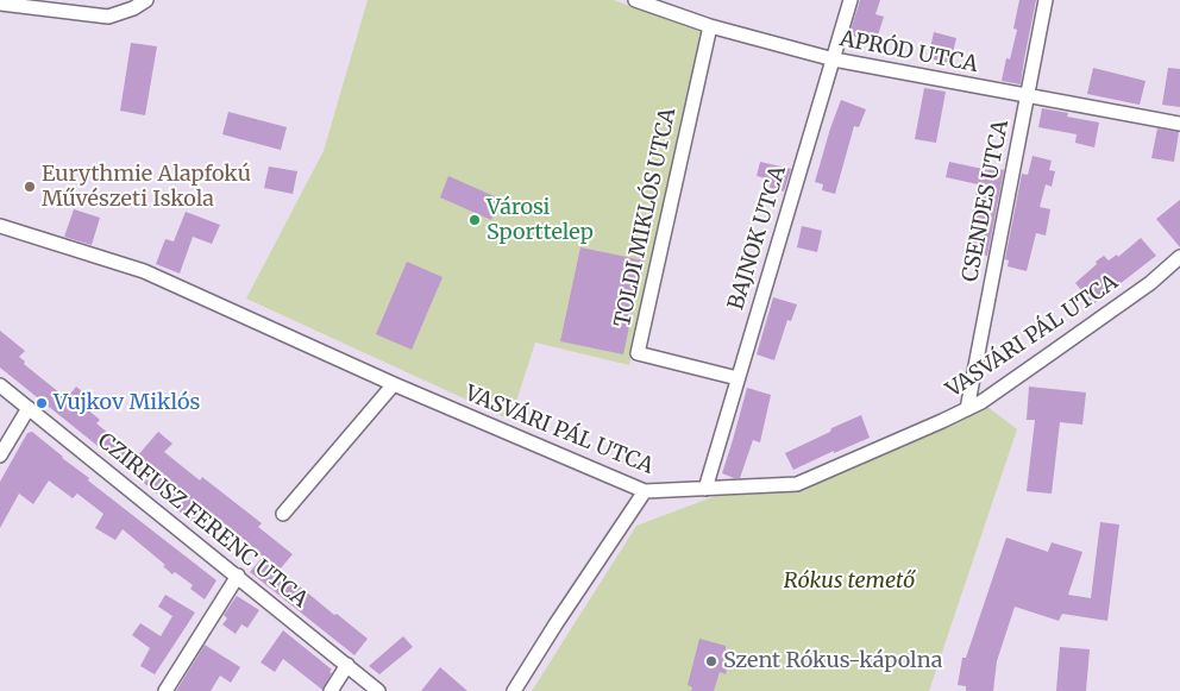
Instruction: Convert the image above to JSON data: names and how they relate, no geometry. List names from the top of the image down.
{
  "streets": {
    "street": [
      "APRÓD UTCA",
      "CSENDES UTCA",
      "TOLDI MIKLÓS UTCA",
      "BAJNOK UTCA",
      "VASVÁRI PÁL UTCA",
      "CZIRFUSZ FERENC UTCA"
    ]
  },
  "crossings": [
    ["APRÓD UTCA", "CSENDES UTCA"],
    ["APRÓD UTCA", "TOLDI MIKLÓS UTCA"],
    ["APRÓD UTCA", "BAJNOK UTCA"],
    ["CSENDES UTCA", "VASVÁRI PÁL UTCA"],
    ["TOLDI MIKLÓS UTCA", "BAJNOK UTCA"],
    ["BAJNOK UTCA", "VASVÁRI PÁL UTCA"]
  ],
  "parks": ["Rókus temető"],
  "places": [
    "Eurythmie Alapfokú Művészeti Iskola",
    "Városi Sporttelep",
    "Vujkov Miklós",
    "Szent Rókus-kápolna"
  ]
}
